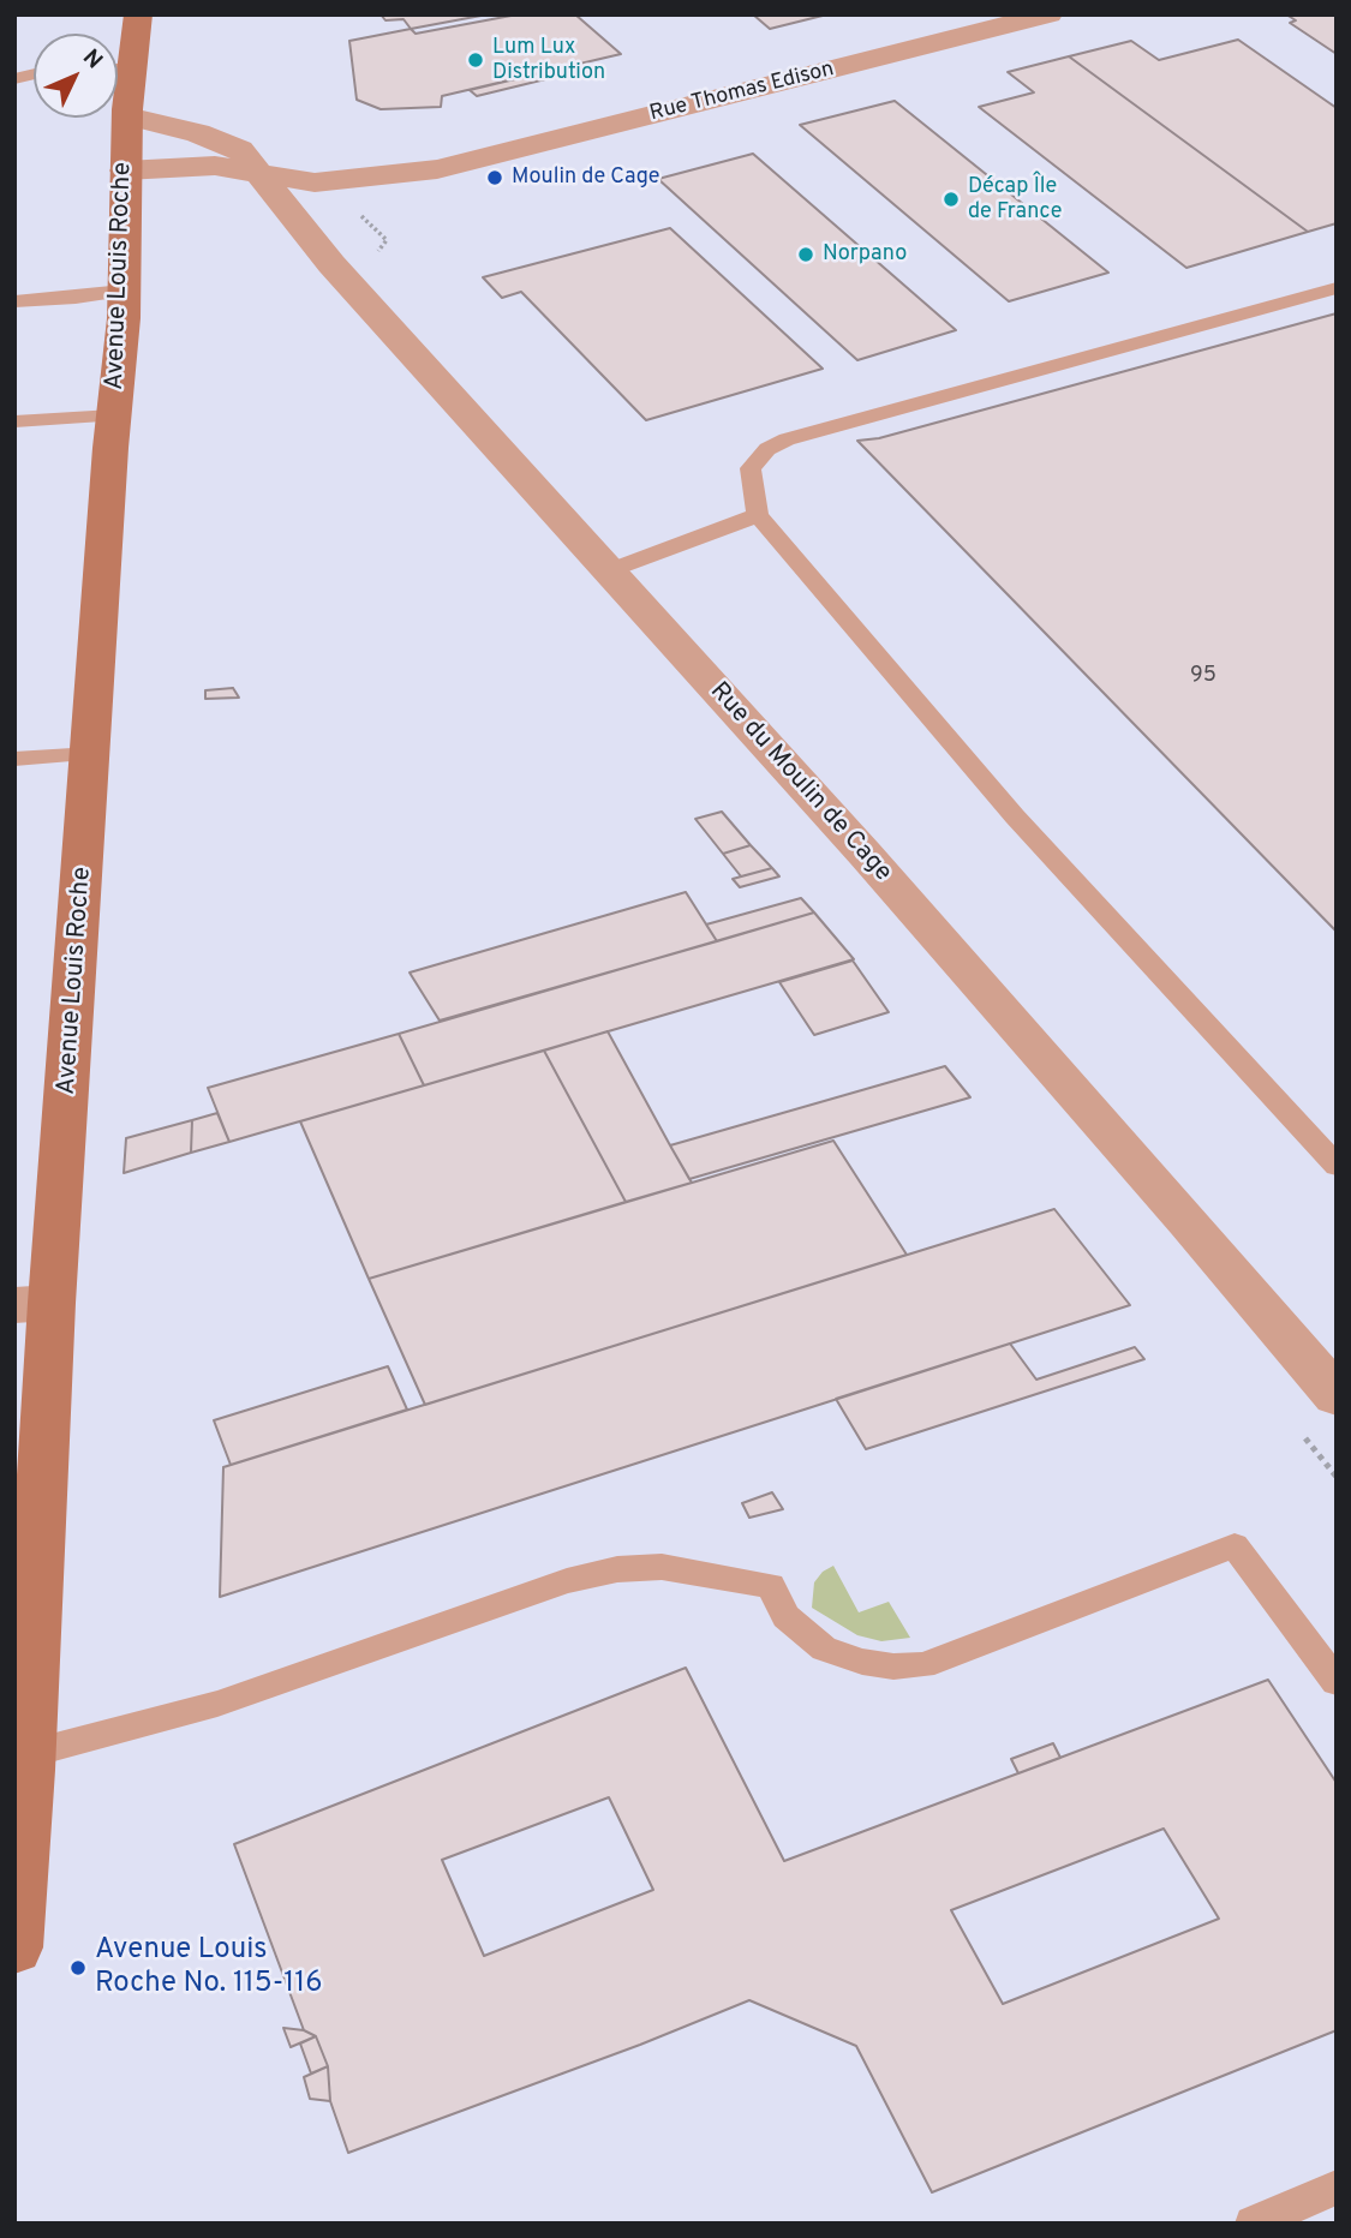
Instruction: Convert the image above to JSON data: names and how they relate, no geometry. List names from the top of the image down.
{
  "streets": {
    "main road": ["Avenue Louis Roche"],
    "street": ["Rue Thomas Edison", "Rue du Moulin de Cage"]
  },
  "crossings": [
    ["Rue Thomas Edison", "Rue du Moulin de Cage"],
    ["Avenue Louis Roche", "Rue du Moulin de Cage"]
  ],
  "places": [
    "Lum Lux Distribution",
    "Moulin de Cage",
    "Décap Île de France",
    "Norpano",
    "Avenue Louis Roche No. 115-116"
  ],
  "house_numbers": ["95"],
  "north": "top right"
}
